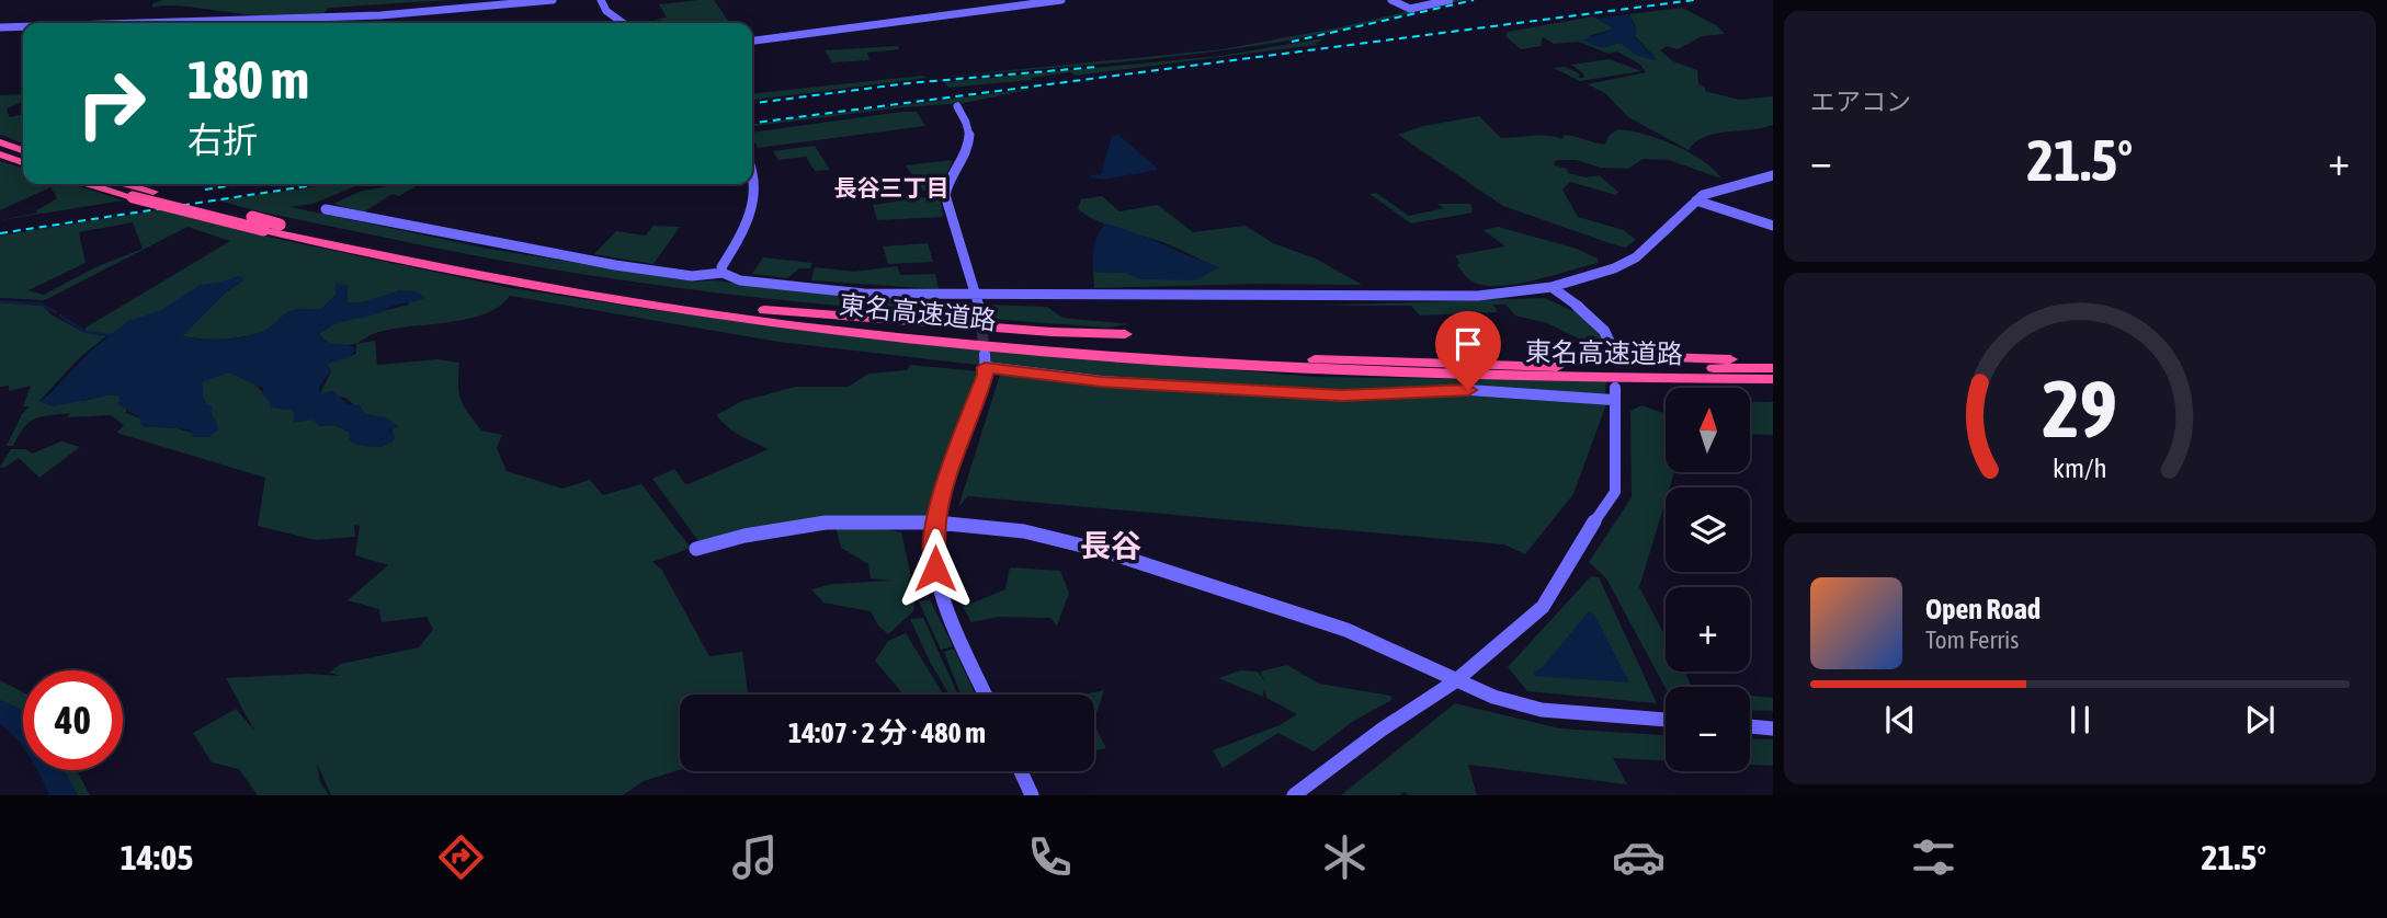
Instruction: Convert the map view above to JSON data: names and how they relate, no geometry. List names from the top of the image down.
{
  "streets": {
    "highway": ["東名高速道路"]
  },
  "districts": ["長谷三丁目", "長谷"],
  "north": "top",
  "page": {
    "tile": "エアコン",
    "turn": ["180 m", "右折"],
    "heat": ["−", "21.5°", "+"],
    "map_buttons": ["+", "−"],
    "song": ["Open Road", "Tom Ferris"],
    "limit": "40",
    "trip": "14:07 · 2 分 · 480 m",
    "tabs": ["14:05", "21.5°"],
    "gauge": ["29", "km/h"]
  }
}
